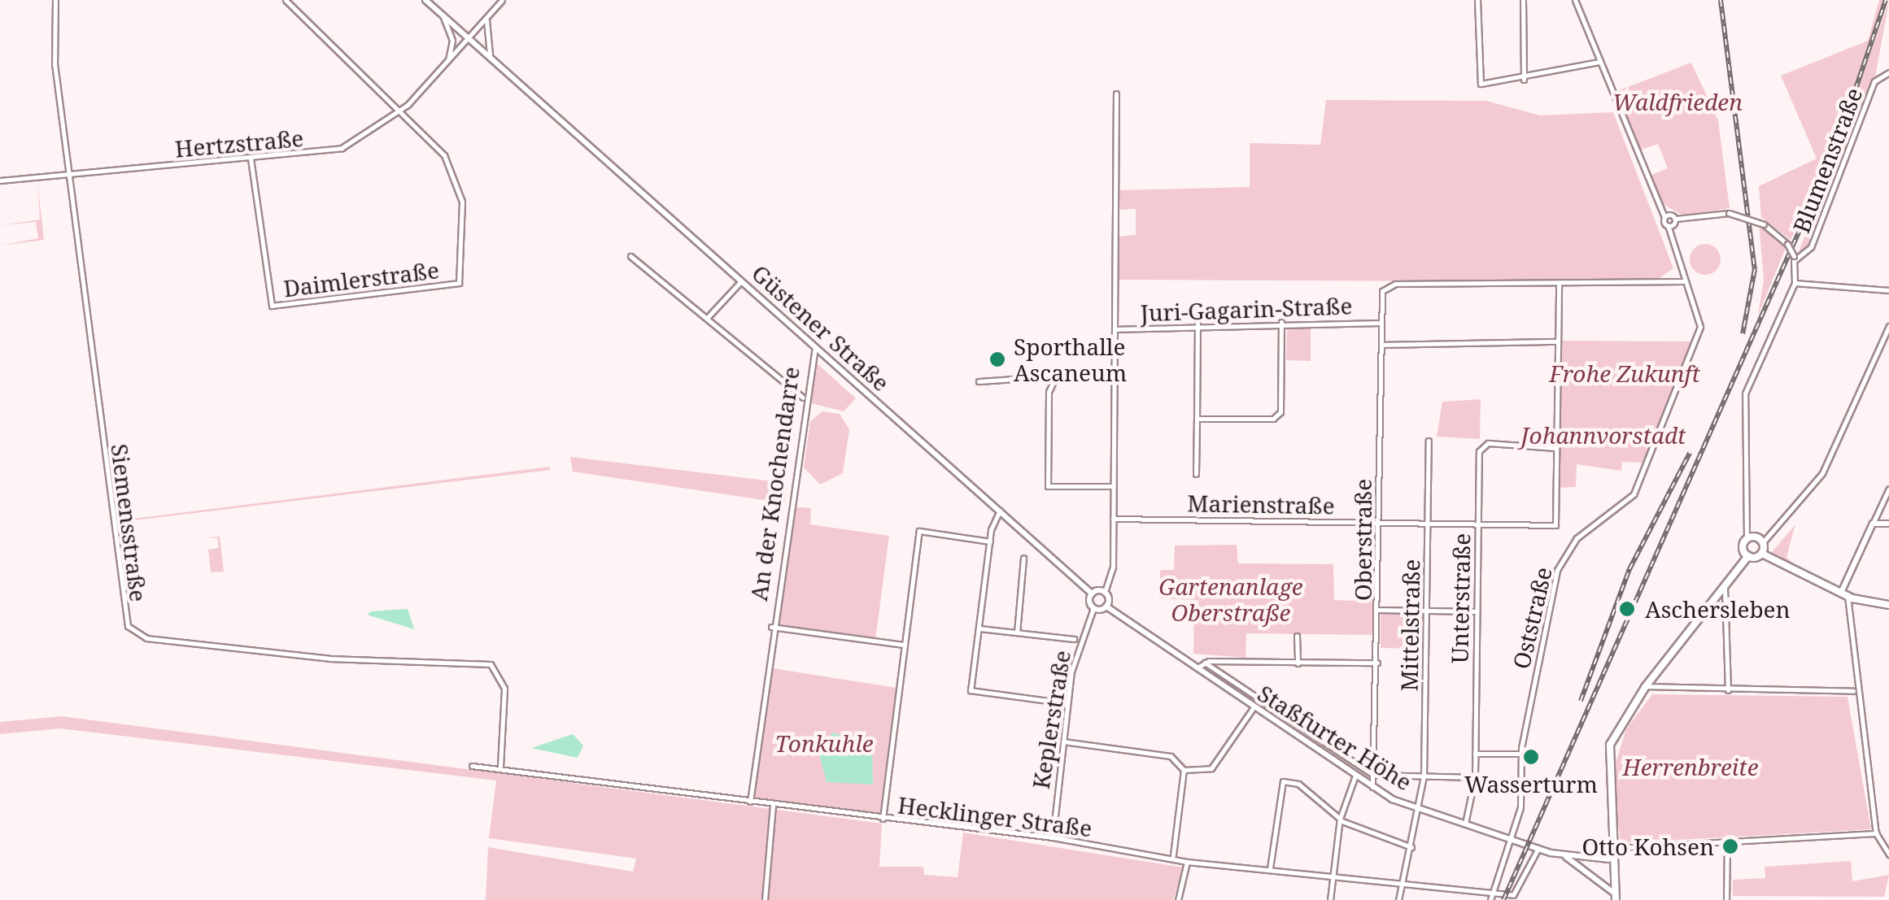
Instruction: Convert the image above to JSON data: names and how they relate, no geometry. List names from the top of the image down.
{
  "streets": {
    "main road": ["Güstener Straße", "Staßfurter Höhe"],
    "street": [
      "Hertzstraße",
      "Blumenstraße",
      "Daimlerstraße",
      "Juri-Gagarin-Straße",
      "An der Knochendarre",
      "Marienstraße",
      "Siemensstraße",
      "Oberstraße",
      "Unterstraße",
      "Oststraße",
      "Mittelstraße",
      "Keplerstraße",
      "Hecklinger Straße"
    ]
  },
  "crossings": [
    ["Hertzstraße", "Daimlerstraße"],
    ["Hertzstraße", "Güstener Straße"],
    ["Hertzstraße", "Siemensstraße"],
    ["Juri-Gagarin-Straße", "Oberstraße"],
    ["Güstener Straße", "An der Knochendarre"],
    ["An der Knochendarre", "Hecklinger Straße"],
    ["Marienstraße", "Oberstraße"],
    ["Marienstraße", "Unterstraße"],
    ["Marienstraße", "Mittelstraße"],
    ["Siemensstraße", "Hecklinger Straße"],
    ["Oberstraße", "Staßfurter Höhe"],
    ["Unterstraße", "Staßfurter Höhe"],
    ["Oststraße", "Staßfurter Höhe"],
    ["Oststraße", "Hecklinger Straße"],
    ["Mittelstraße", "Staßfurter Höhe"],
    ["Mittelstraße", "Hecklinger Straße"],
    ["Keplerstraße", "Hecklinger Straße"]
  ],
  "parks": [
    "Waldfrieden",
    "Frohe Zukunft",
    "Johannvorstadt",
    "Gartenanlage Oberstraße",
    "Tonkuhle",
    "Herrenbreite"
  ],
  "places": [
    "Sporthalle Ascaneum",
    "Aschersleben",
    "Wasserturm",
    "Otto Kohsen"
  ]
}
